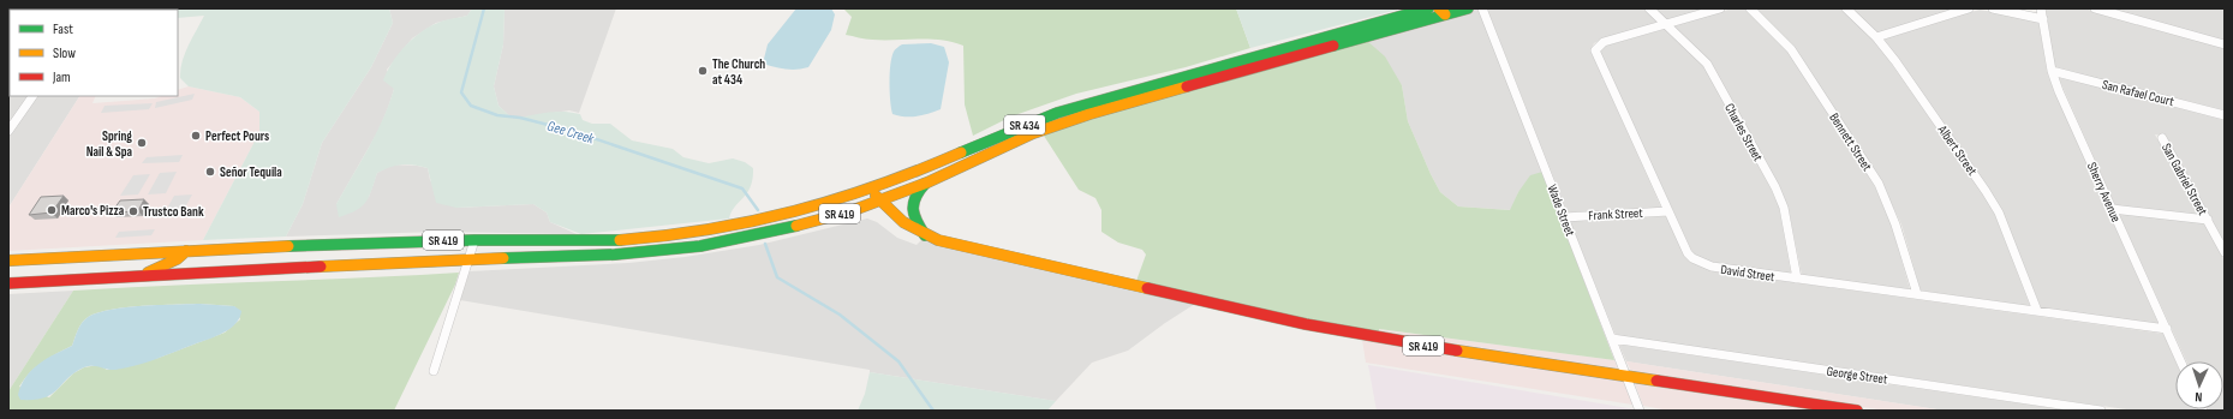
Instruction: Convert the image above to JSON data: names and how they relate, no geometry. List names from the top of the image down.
{
  "streets": {
    "main road": ["SR 434", "SR 419"],
    "street": [
      "San Rafael Court",
      "Charles Street",
      "Bennett Street",
      "Albert Street",
      "San Gabriel Street",
      "Sherry Avenue",
      "Wade Street",
      "Frank Street",
      "David Street",
      "George Street"
    ]
  },
  "crossings": [
    ["San Rafael Court", "Sherry Avenue"],
    ["SR 434", "SR 419"],
    ["Charles Street", "David Street"],
    ["Bennett Street", "David Street"],
    ["Albert Street", "David Street"],
    ["San Gabriel Street", "Sherry Avenue"],
    ["Sherry Avenue", "David Street"],
    ["Wade Street", "SR 419"],
    ["Wade Street", "Frank Street"],
    ["Wade Street", "George Street"],
    ["Frank Street", "David Street"]
  ],
  "water": ["Gee Creek"],
  "places": [
    "The Church at 434",
    "Perfect Pours",
    "Spring Nail & Spa",
    "Señor Tequila",
    "Marco's Pizza",
    "Trustco Bank"
  ],
  "legend": ["Fast", "Slow", "Jam"],
  "north": "bottom"
}
